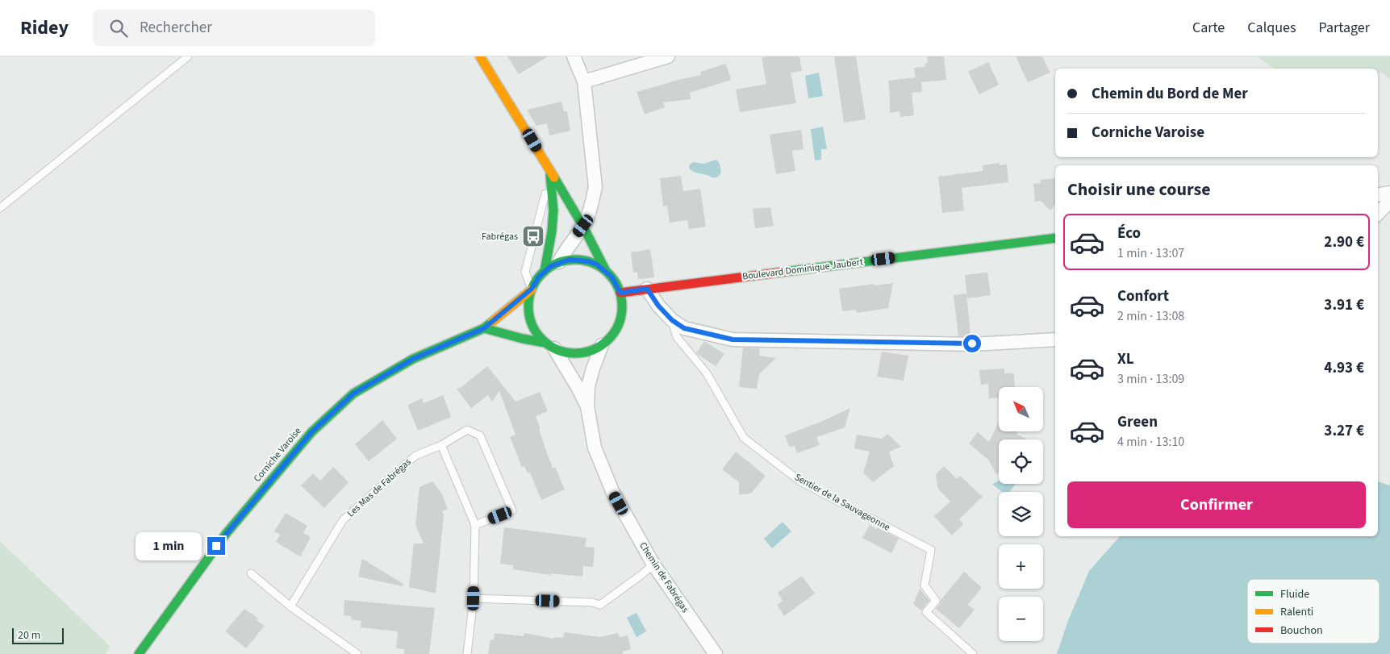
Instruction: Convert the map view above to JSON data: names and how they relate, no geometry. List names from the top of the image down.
{
  "streets": {
    "street": ["Boulevard Dominique Jaubert", "Corniche Varoise", "Chemin de Fabrégas"],
    "lane": ["Les Mas de Fabrégas", "Sentier de la Sauvageonne"]
  },
  "crossings": [
    ["Boulevard Dominique Jaubert", "Corniche Varoise"],
    ["Boulevard Dominique Jaubert", "Chemin de Fabrégas"],
    ["Corniche Varoise", "Chemin de Fabrégas"]
  ],
  "places": {
    "bus stop": ["Fabrégas"]
  },
  "legend": ["Fluide", "Ralenti", "Bouchon"],
  "scale_bar": "20 m",
  "north": "top left",
  "page": {
    "header": "Ridey",
    "search": "Rechercher",
    "nav": ["Carte", "Calques", "Partager"],
    "banner": ["Chemin du Bord de Mer", "Corniche Varoise"],
    "heading": "Choisir une course",
    "list": [
      {
        "name": "Éco",
        "note": "1 min · 13:07",
        "value": "2.90 €"
      },
      {
        "name": "Confort",
        "note": "2 min · 13:08",
        "value": "3.91 €"
      },
      {
        "name": "XL",
        "note": "3 min · 13:09",
        "value": "4.93 €"
      },
      {
        "name": "Green",
        "note": "4 min · 13:10",
        "value": "3.27 €"
      }
    ],
    "map_buttons": ["+", "−"],
    "buttons": "Confirmer",
    "bubble": "1 min",
    "scale": "20 m"
  }
}
